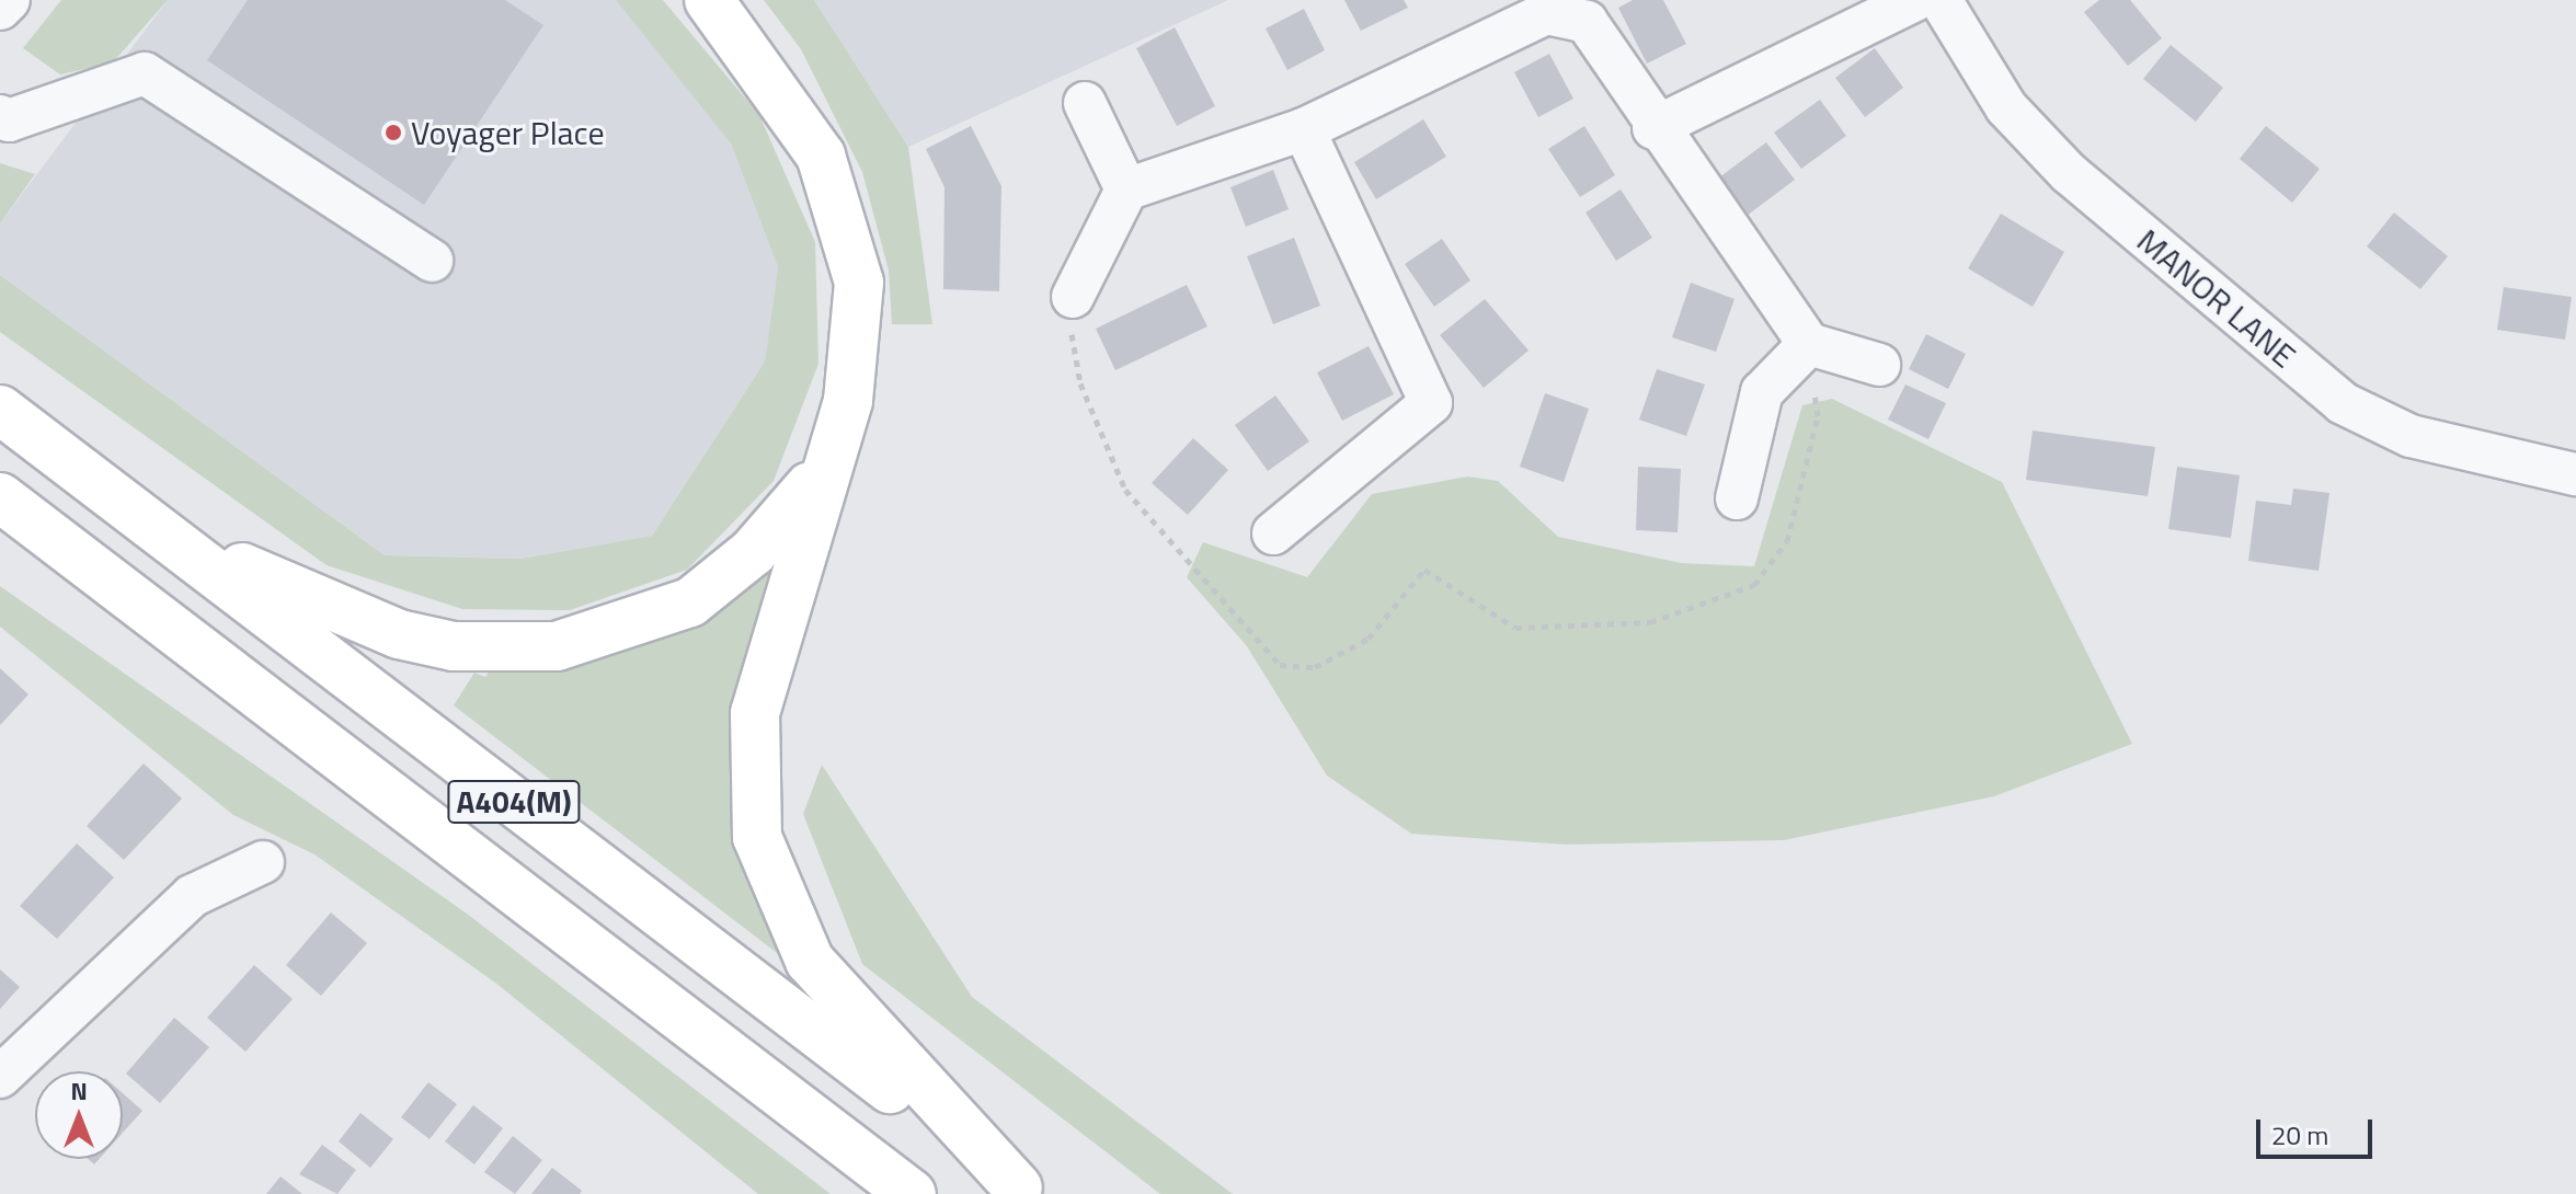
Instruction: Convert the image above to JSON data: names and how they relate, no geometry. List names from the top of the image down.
{
  "streets": {
    "highway": ["A404(M)"],
    "street": ["MANOR LANE"]
  },
  "places": ["Voyager Place"],
  "scale_bar": "20 m",
  "north": "top"
}
